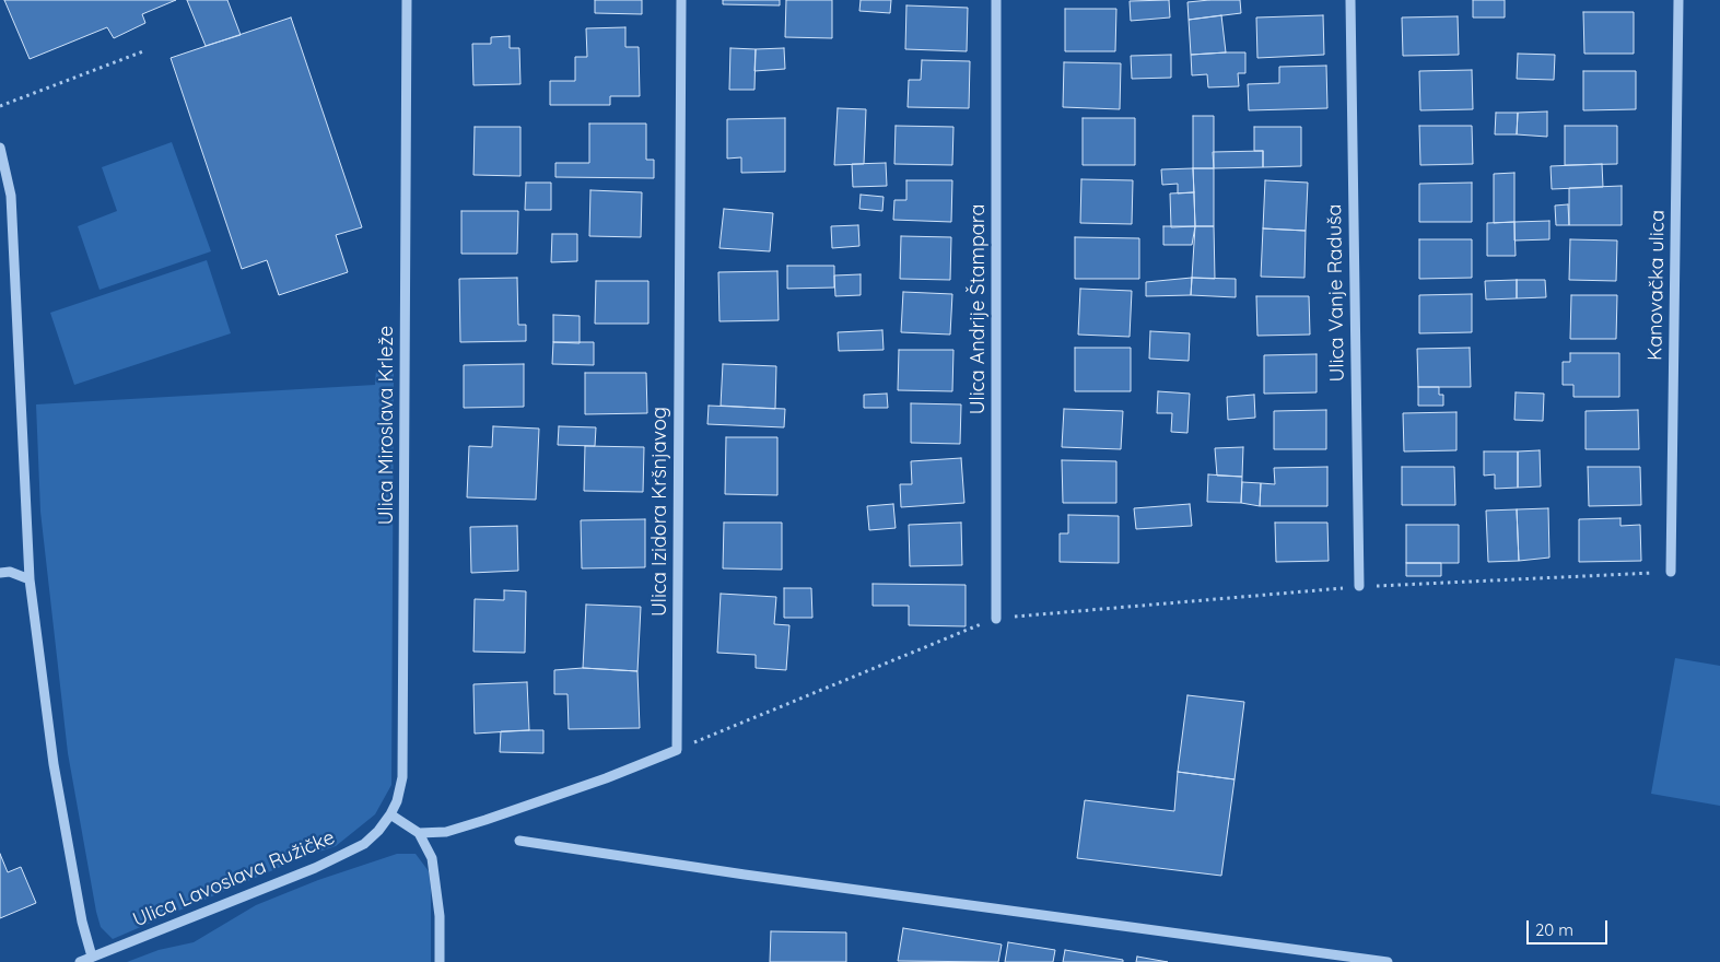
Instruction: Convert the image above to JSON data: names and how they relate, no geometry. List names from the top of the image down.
{
  "streets": {
    "street": [
      "Kanovačka ulica",
      "Ulica Vanje Raduša",
      "Ulica Andrije Štampara",
      "Ulica Miroslava Krleže",
      "Ulica Izidora Kršnjavog",
      "Ulica Lavoslava Ružičke"
    ]
  },
  "crossings": [
    ["Ulica Miroslava Krleže", "Ulica Lavoslava Ružičke"]
  ],
  "scale_bar": "20 m"
}
